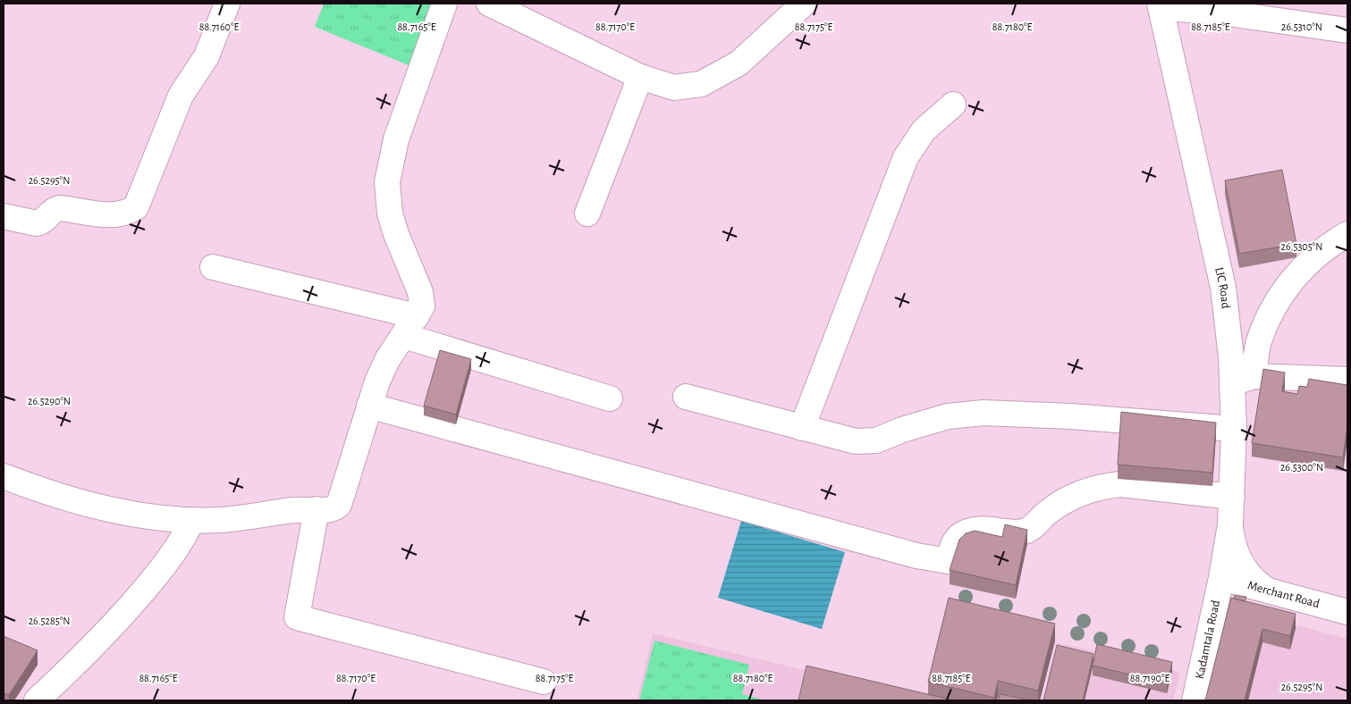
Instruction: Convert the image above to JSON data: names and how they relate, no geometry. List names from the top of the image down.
{
  "streets": {
    "street": ["LIC Road", "Merchant Road", "Kadamtala Road"]
  },
  "crossings": [
    ["LIC Road", "Merchant Road"],
    ["LIC Road", "Kadamtala Road"],
    ["Merchant Road", "Kadamtala Road"]
  ],
  "coordinates": [
    "88.7160°E",
    "88.7165°E",
    "88.7170°E",
    "88.7175°E",
    "88.7180°E",
    "88.7185°E",
    "26.5310°N",
    "26.5295°N",
    "26.5305°N",
    "26.5290°N",
    "26.5300°N",
    "26.5285°N",
    "88.7190°E"
  ]
}
